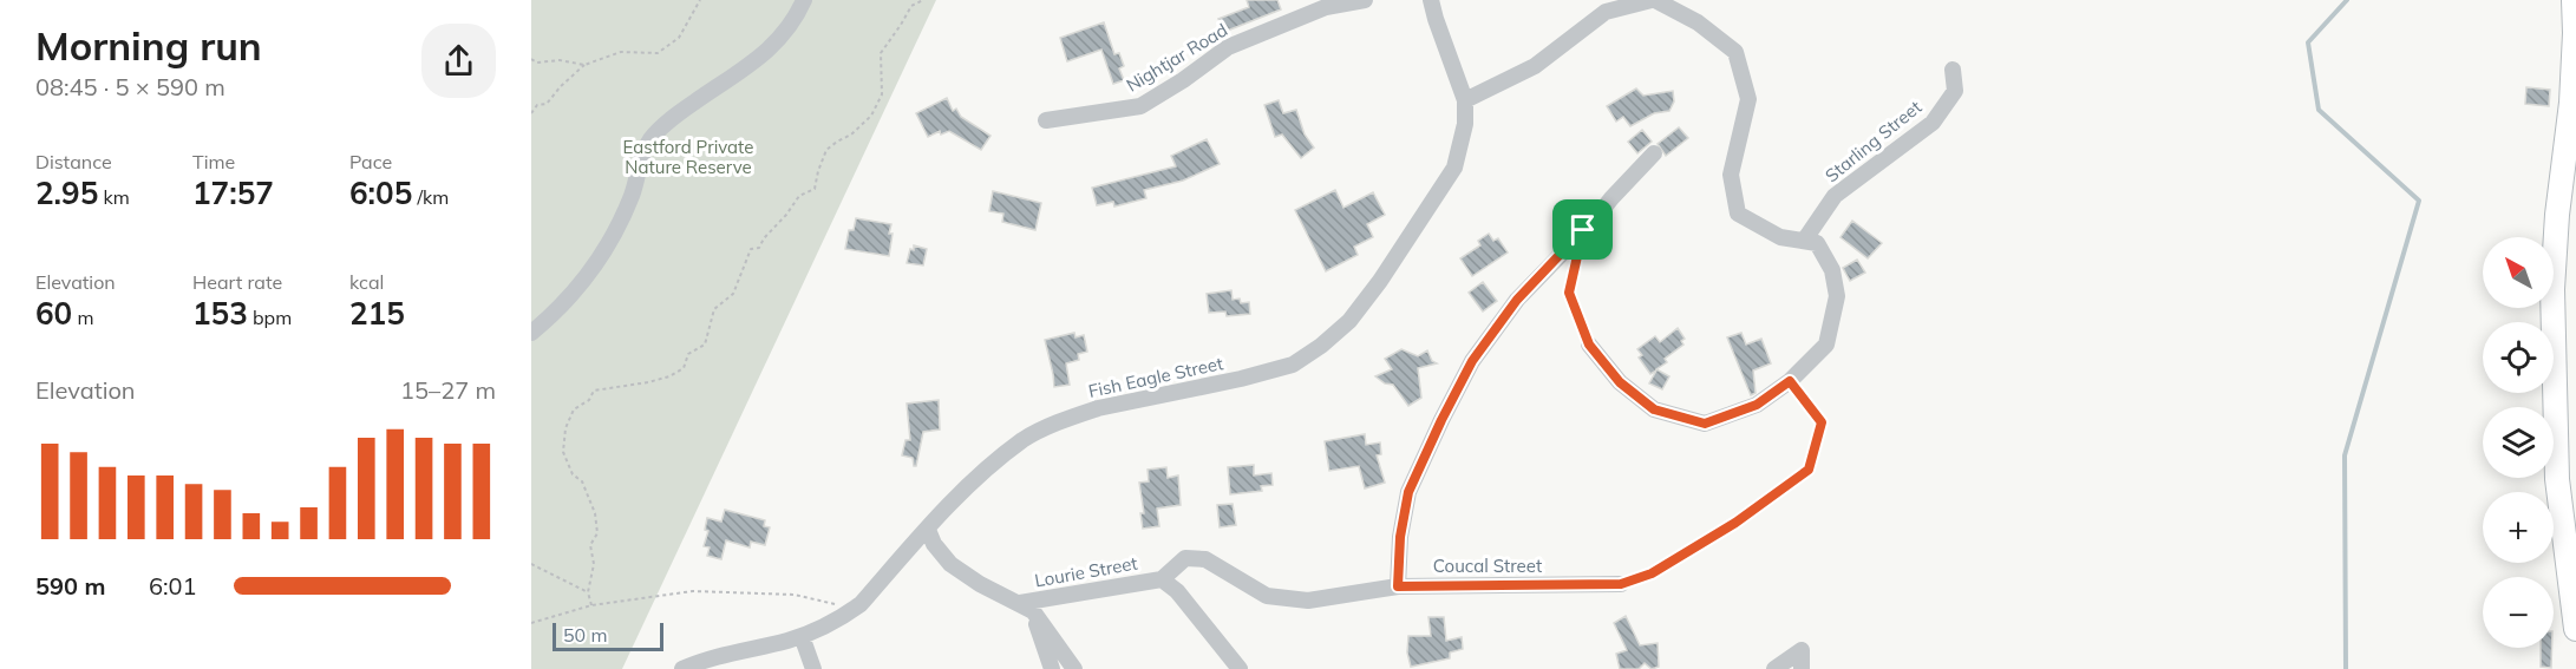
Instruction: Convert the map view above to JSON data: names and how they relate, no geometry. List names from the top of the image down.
{
  "streets": {
    "street": [
      "Nightjar Road",
      "Starling Street",
      "Fish Eagle Street",
      "Coucal Street",
      "Lourie Street"
    ]
  },
  "crossings": [
    ["Fish Eagle Street", "Lourie Street"],
    ["Coucal Street", "Lourie Street"]
  ],
  "parks": ["Eastford Private Nature Reserve"],
  "scale_bar": "50 m",
  "north": "top left",
  "page": {
    "heading": ["Morning run", "08:45 · 5 × 590 m"],
    "stats": [
      ["Distance", "2.95 km"],
      ["Time", "17:57"],
      ["Pace", "6:05 /km"],
      ["Elevation", "60 m"],
      ["Heart rate", "153 bpm"],
      ["kcal", "215"]
    ],
    "map_buttons": ["+", "−"],
    "chart": ["Elevation", "15–27 m"],
    "list": [
      {
        "name": "590 m",
        "note": "6:01"
      }
    ],
    "scale": "50 m"
  }
}
